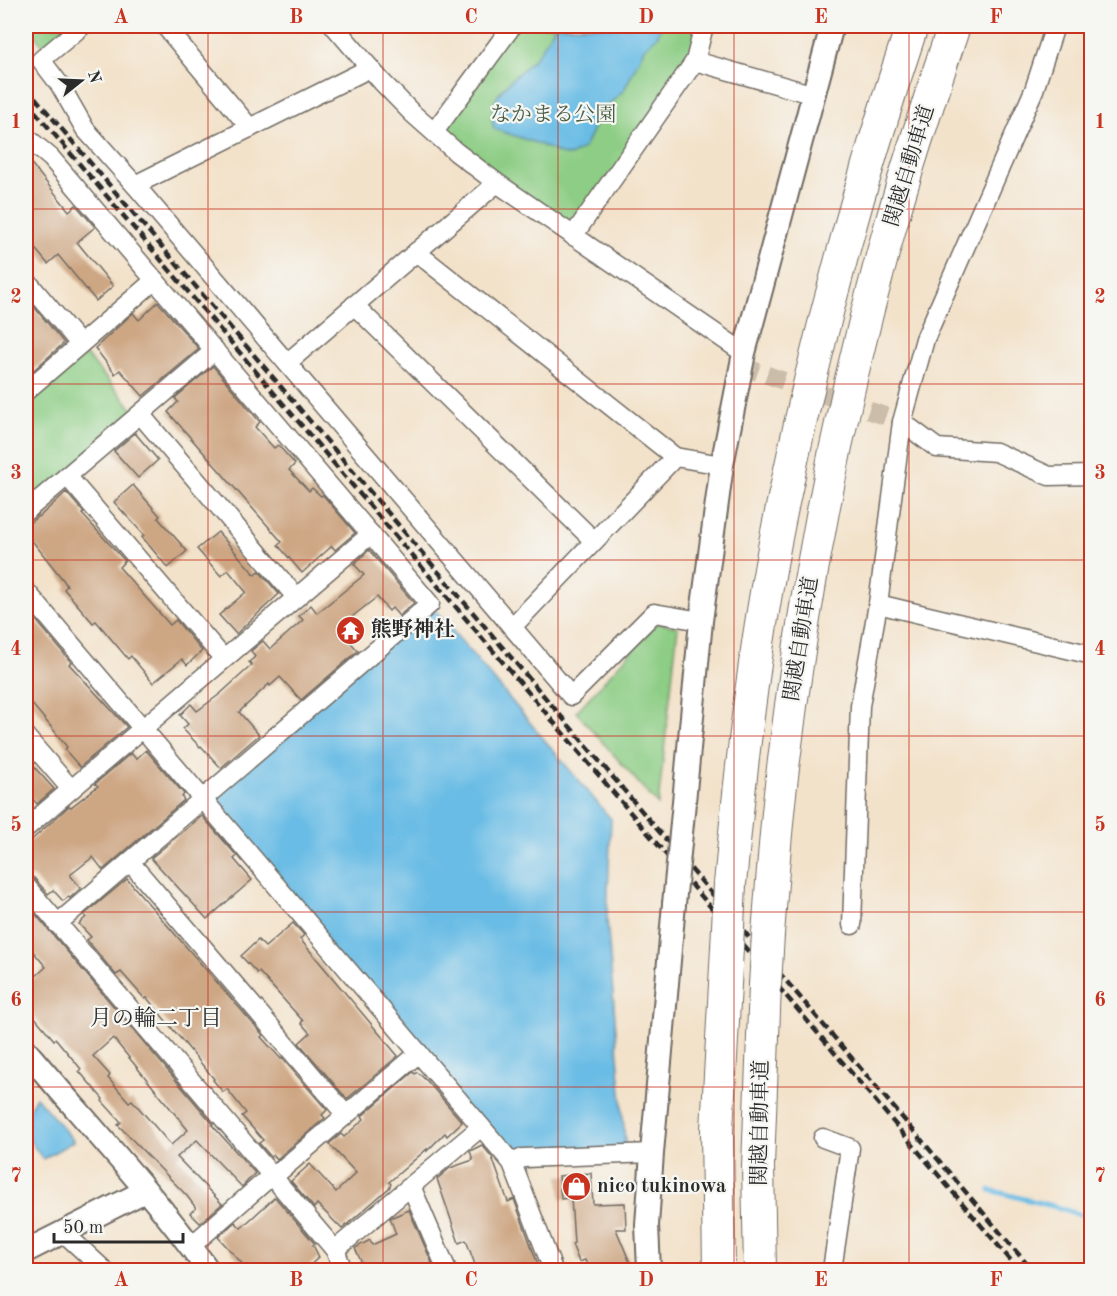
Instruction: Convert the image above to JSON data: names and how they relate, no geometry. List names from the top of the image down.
{
  "streets": {
    "highway": ["関越自動車道"]
  },
  "districts": ["月の輪二丁目"],
  "parks": ["なかまる公園"],
  "places": {
    "temple": ["熊野神社"],
    "shop": ["nico tukinowa"]
  },
  "scale_bar": "50 m",
  "north": "right",
  "grid": {
    "columns": [
      "A",
      "B",
      "C",
      "D",
      "E",
      "F"
    ],
    "rows": [
      "1",
      "2",
      "3",
      "4",
      "5",
      "6",
      "7"
    ]
  }
}
